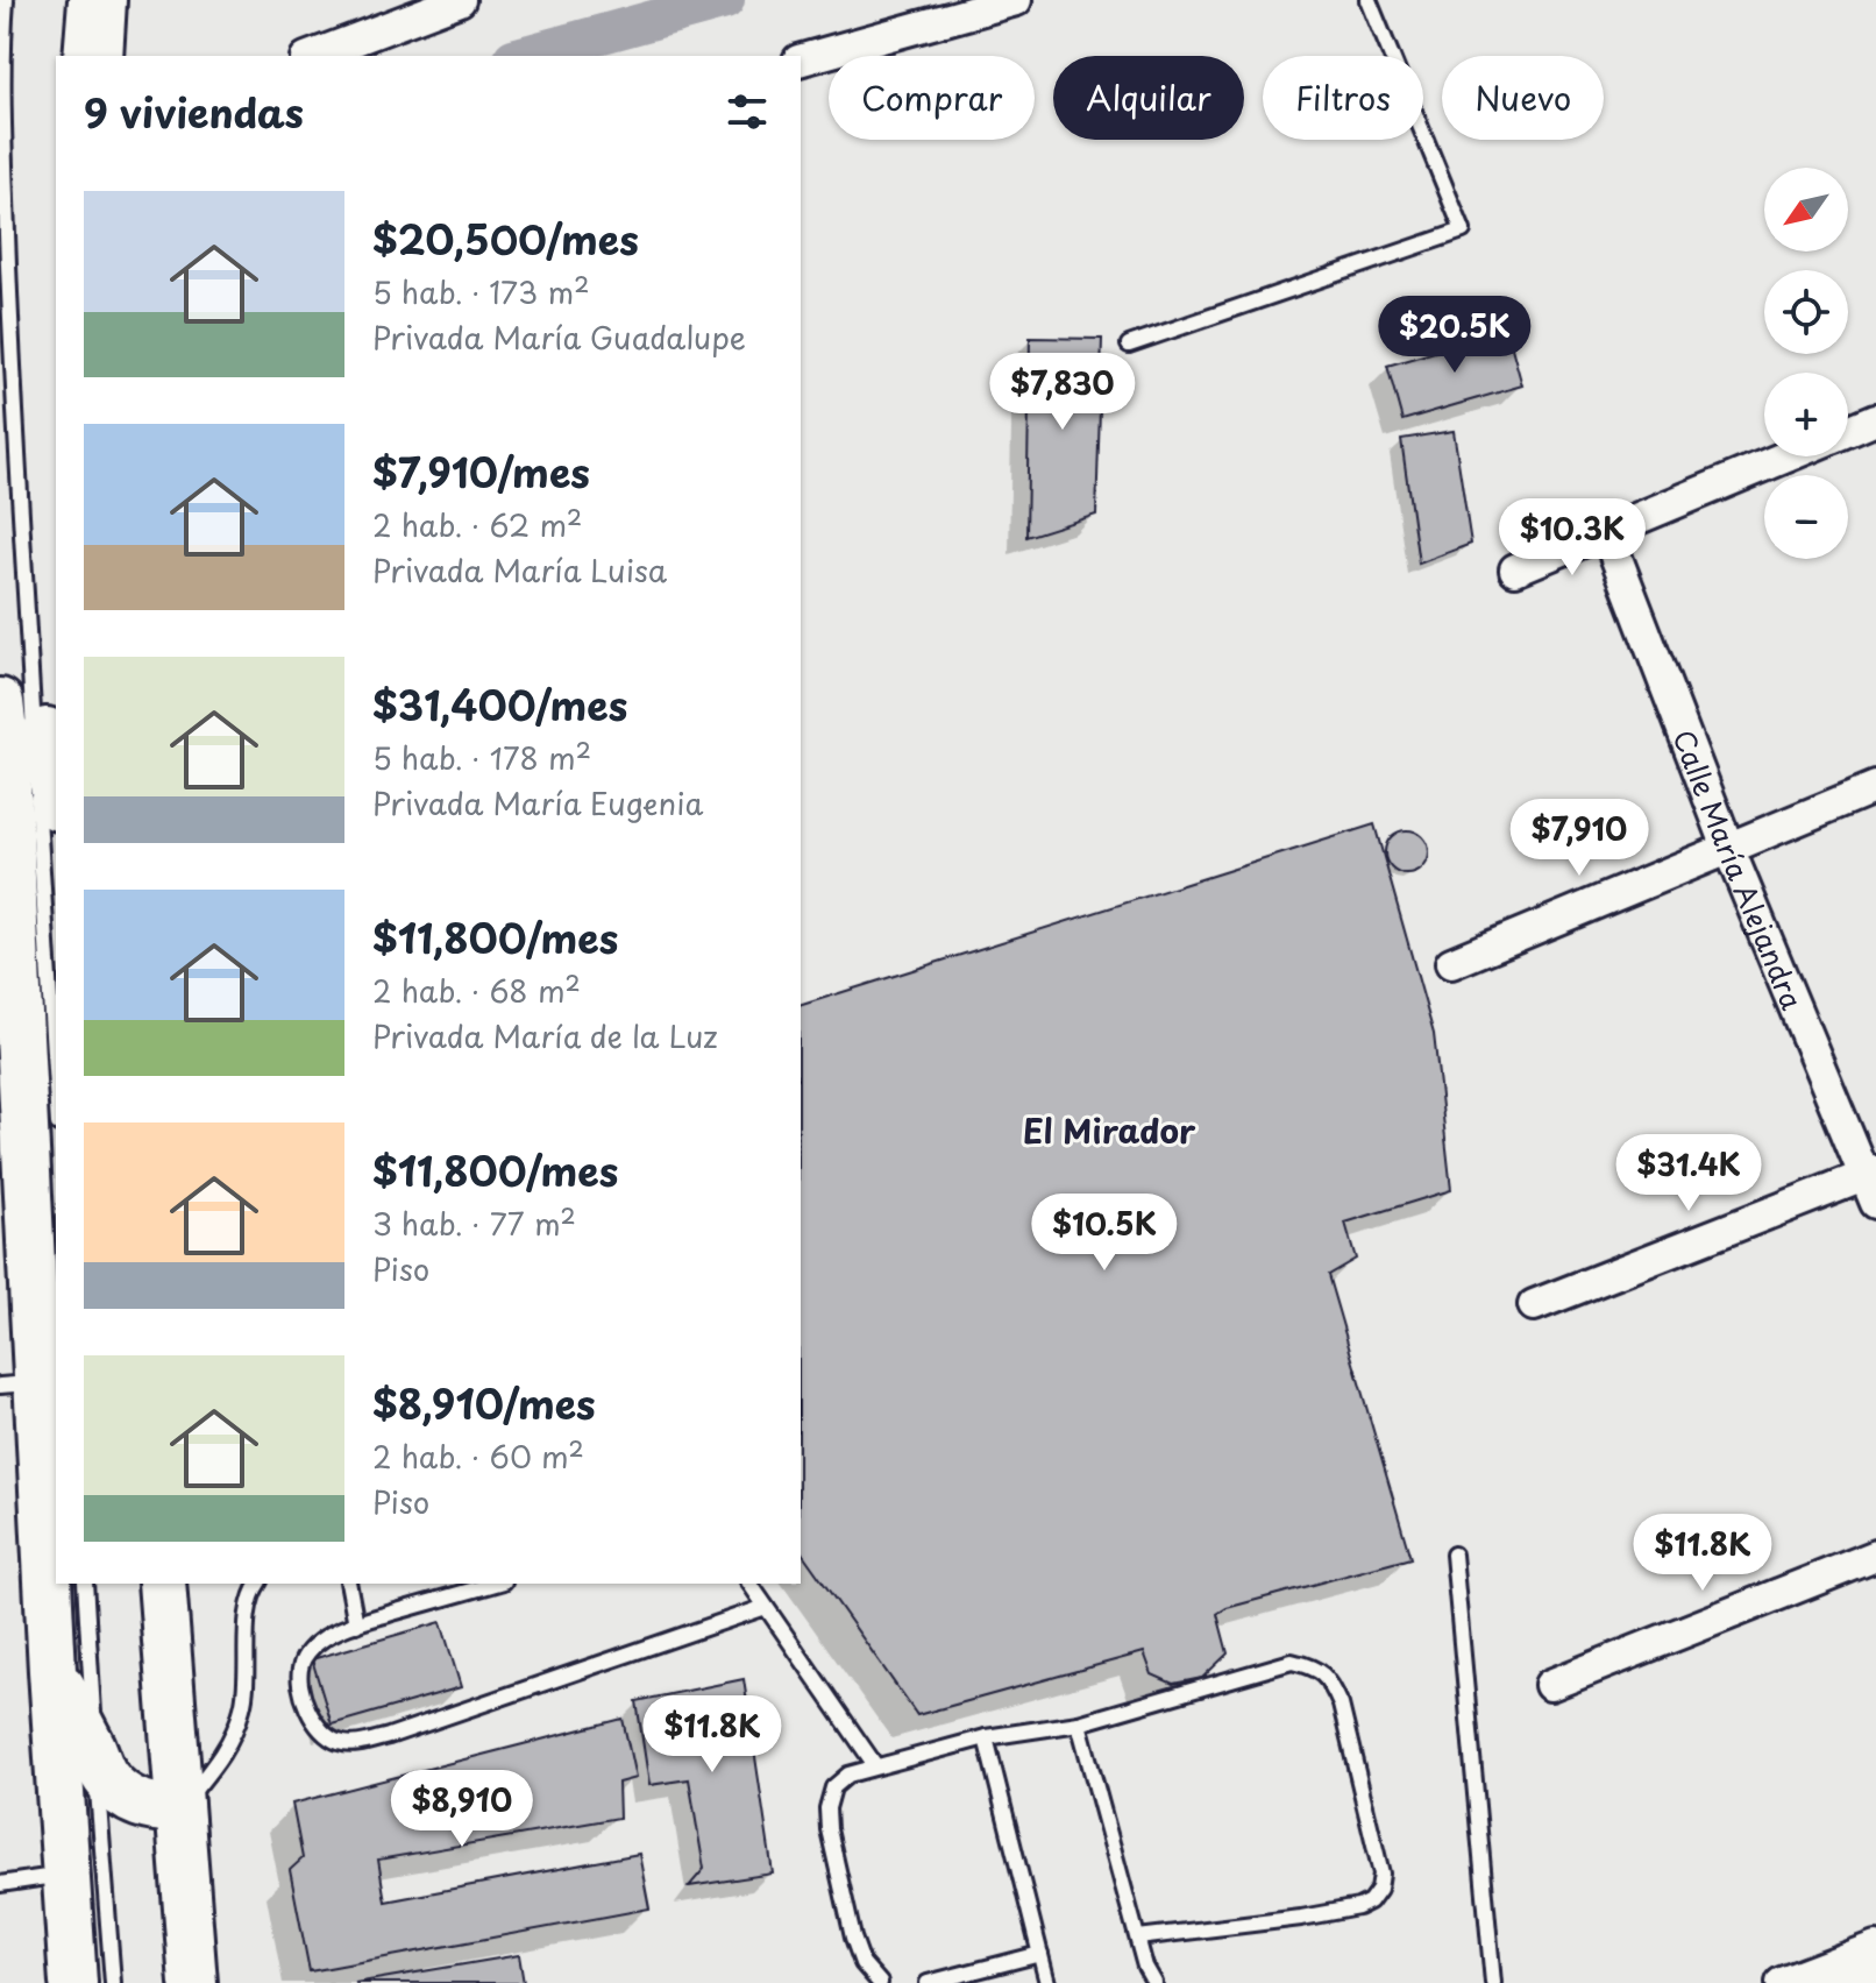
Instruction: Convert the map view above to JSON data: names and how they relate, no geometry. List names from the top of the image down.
{
  "streets": {
    "street": ["Calle María Alejandra"]
  },
  "districts": ["El Mirador"],
  "north": "bottom left",
  "page": {
    "chip": [
      "Comprar",
      "Alquilar",
      "Filtros",
      "Nuevo"
    ],
    "heading": "9 viviendas",
    "map_buttons": ["+", "−"],
    "list": [
      {
        "name": "$20,500/mes",
        "note": "5 hab. · 173 m² · Privada María Guadalupe"
      },
      {
        "name": "$7,910/mes",
        "note": "2 hab. · 62 m² · Privada María Luisa"
      },
      {
        "name": "$31,400/mes",
        "note": "5 hab. · 178 m² · Privada María Eugenia"
      },
      {
        "name": "$11,800/mes",
        "note": "2 hab. · 68 m² · Privada María de la Luz"
      },
      {
        "name": "$11,800/mes",
        "note": "3 hab. · 77 m² · Piso"
      },
      {
        "name": "$8,910/mes",
        "note": "2 hab. · 60 m² · Piso"
      }
    ],
    "price": [
      "$20.5K",
      "$7,830",
      "$10.3K",
      "$7,910",
      "$31.4K",
      "$10.5K",
      "$11.8K",
      "$11.8K",
      "$8,910"
    ]
  }
}
